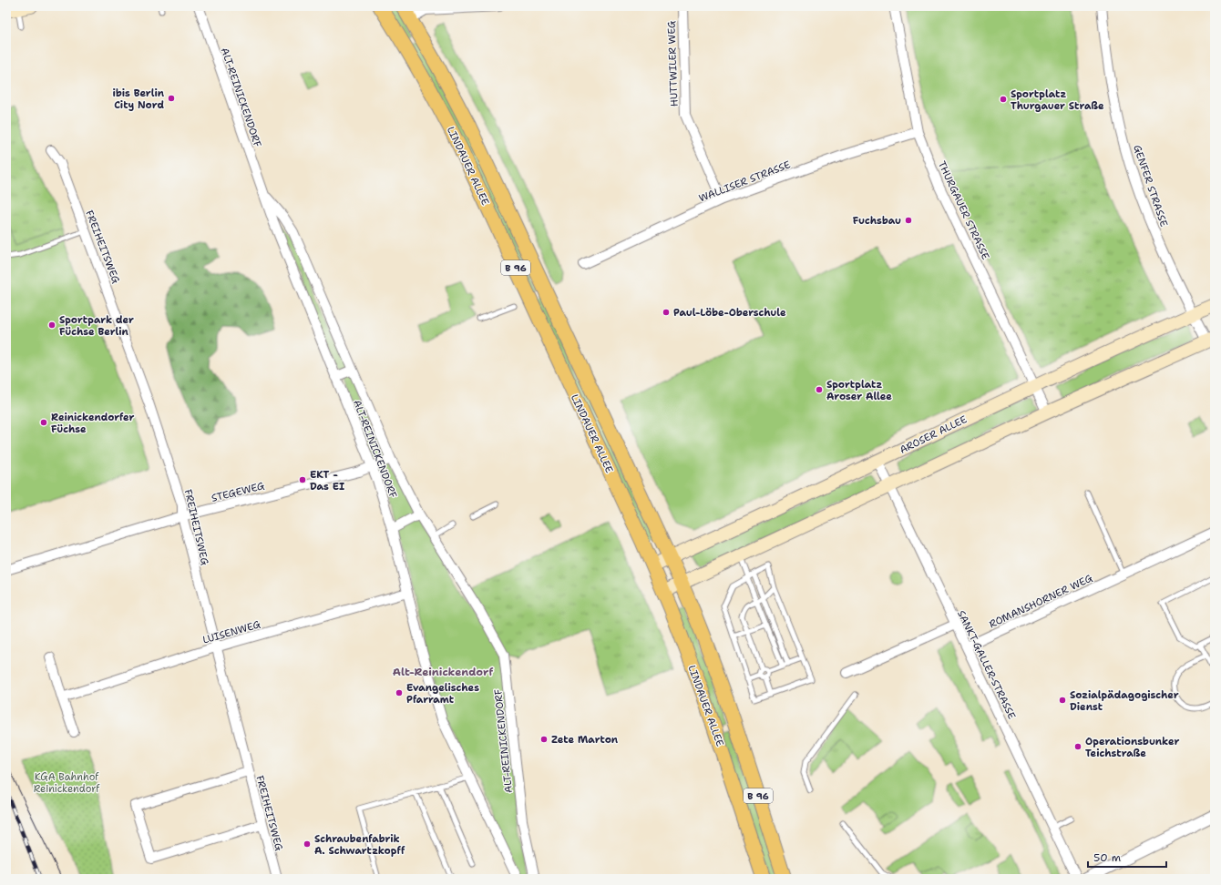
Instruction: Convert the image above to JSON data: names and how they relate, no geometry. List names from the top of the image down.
{
  "streets": {
    "main road": ["LINDAUER ALLEE", "B 96", "AROSER ALLEE"],
    "street": [
      "HUTTWILER WEG",
      "ALT-REINICKENDORF",
      "WALLISER STRASSE",
      "GENFER STRASSE",
      "THURGAUER STRASSE",
      "FREIHEITSWEG",
      "STEGEWEG",
      "ROMANSHORNER WEG",
      "LUISENWEG",
      "SANKT-GALLER-STRASSE"
    ]
  },
  "crossings": [
    ["HUTTWILER WEG", "WALLISER STRASSE"],
    ["ALT-REINICKENDORF", "STEGEWEG"],
    ["ALT-REINICKENDORF", "LUISENWEG"],
    ["LINDAUER ALLEE", "AROSER ALLEE"],
    ["WALLISER STRASSE", "THURGAUER STRASSE"],
    ["GENFER STRASSE", "AROSER ALLEE"],
    ["THURGAUER STRASSE", "AROSER ALLEE"],
    ["FREIHEITSWEG", "STEGEWEG"],
    ["FREIHEITSWEG", "LUISENWEG"],
    ["AROSER ALLEE", "SANKT-GALLER-STRASSE"],
    ["ROMANSHORNER WEG", "SANKT-GALLER-STRASSE"]
  ],
  "districts": ["Alt-Reinickendorf"],
  "parks": ["KGA Bahnhof Reinickendorf"],
  "places": [
    "ibis Berlin City Nord",
    "Sportplatz Thurgauer Straße",
    "Fuchsbau",
    "Paul-Löbe-Oberschule",
    "Sportpark der Füchse Berlin",
    "Sportplatz Aroser Allee",
    "Reinickendorfer Füchse",
    "EKT - Das EI",
    "Evangelisches Pfarramt",
    "Sozialpädagogischer Dienst",
    "Zete Marton",
    "Operationsbunker Teichstraße",
    "Schraubenfabrik A. Schwartzkopff"
  ],
  "scale_bar": "50 m"
}
